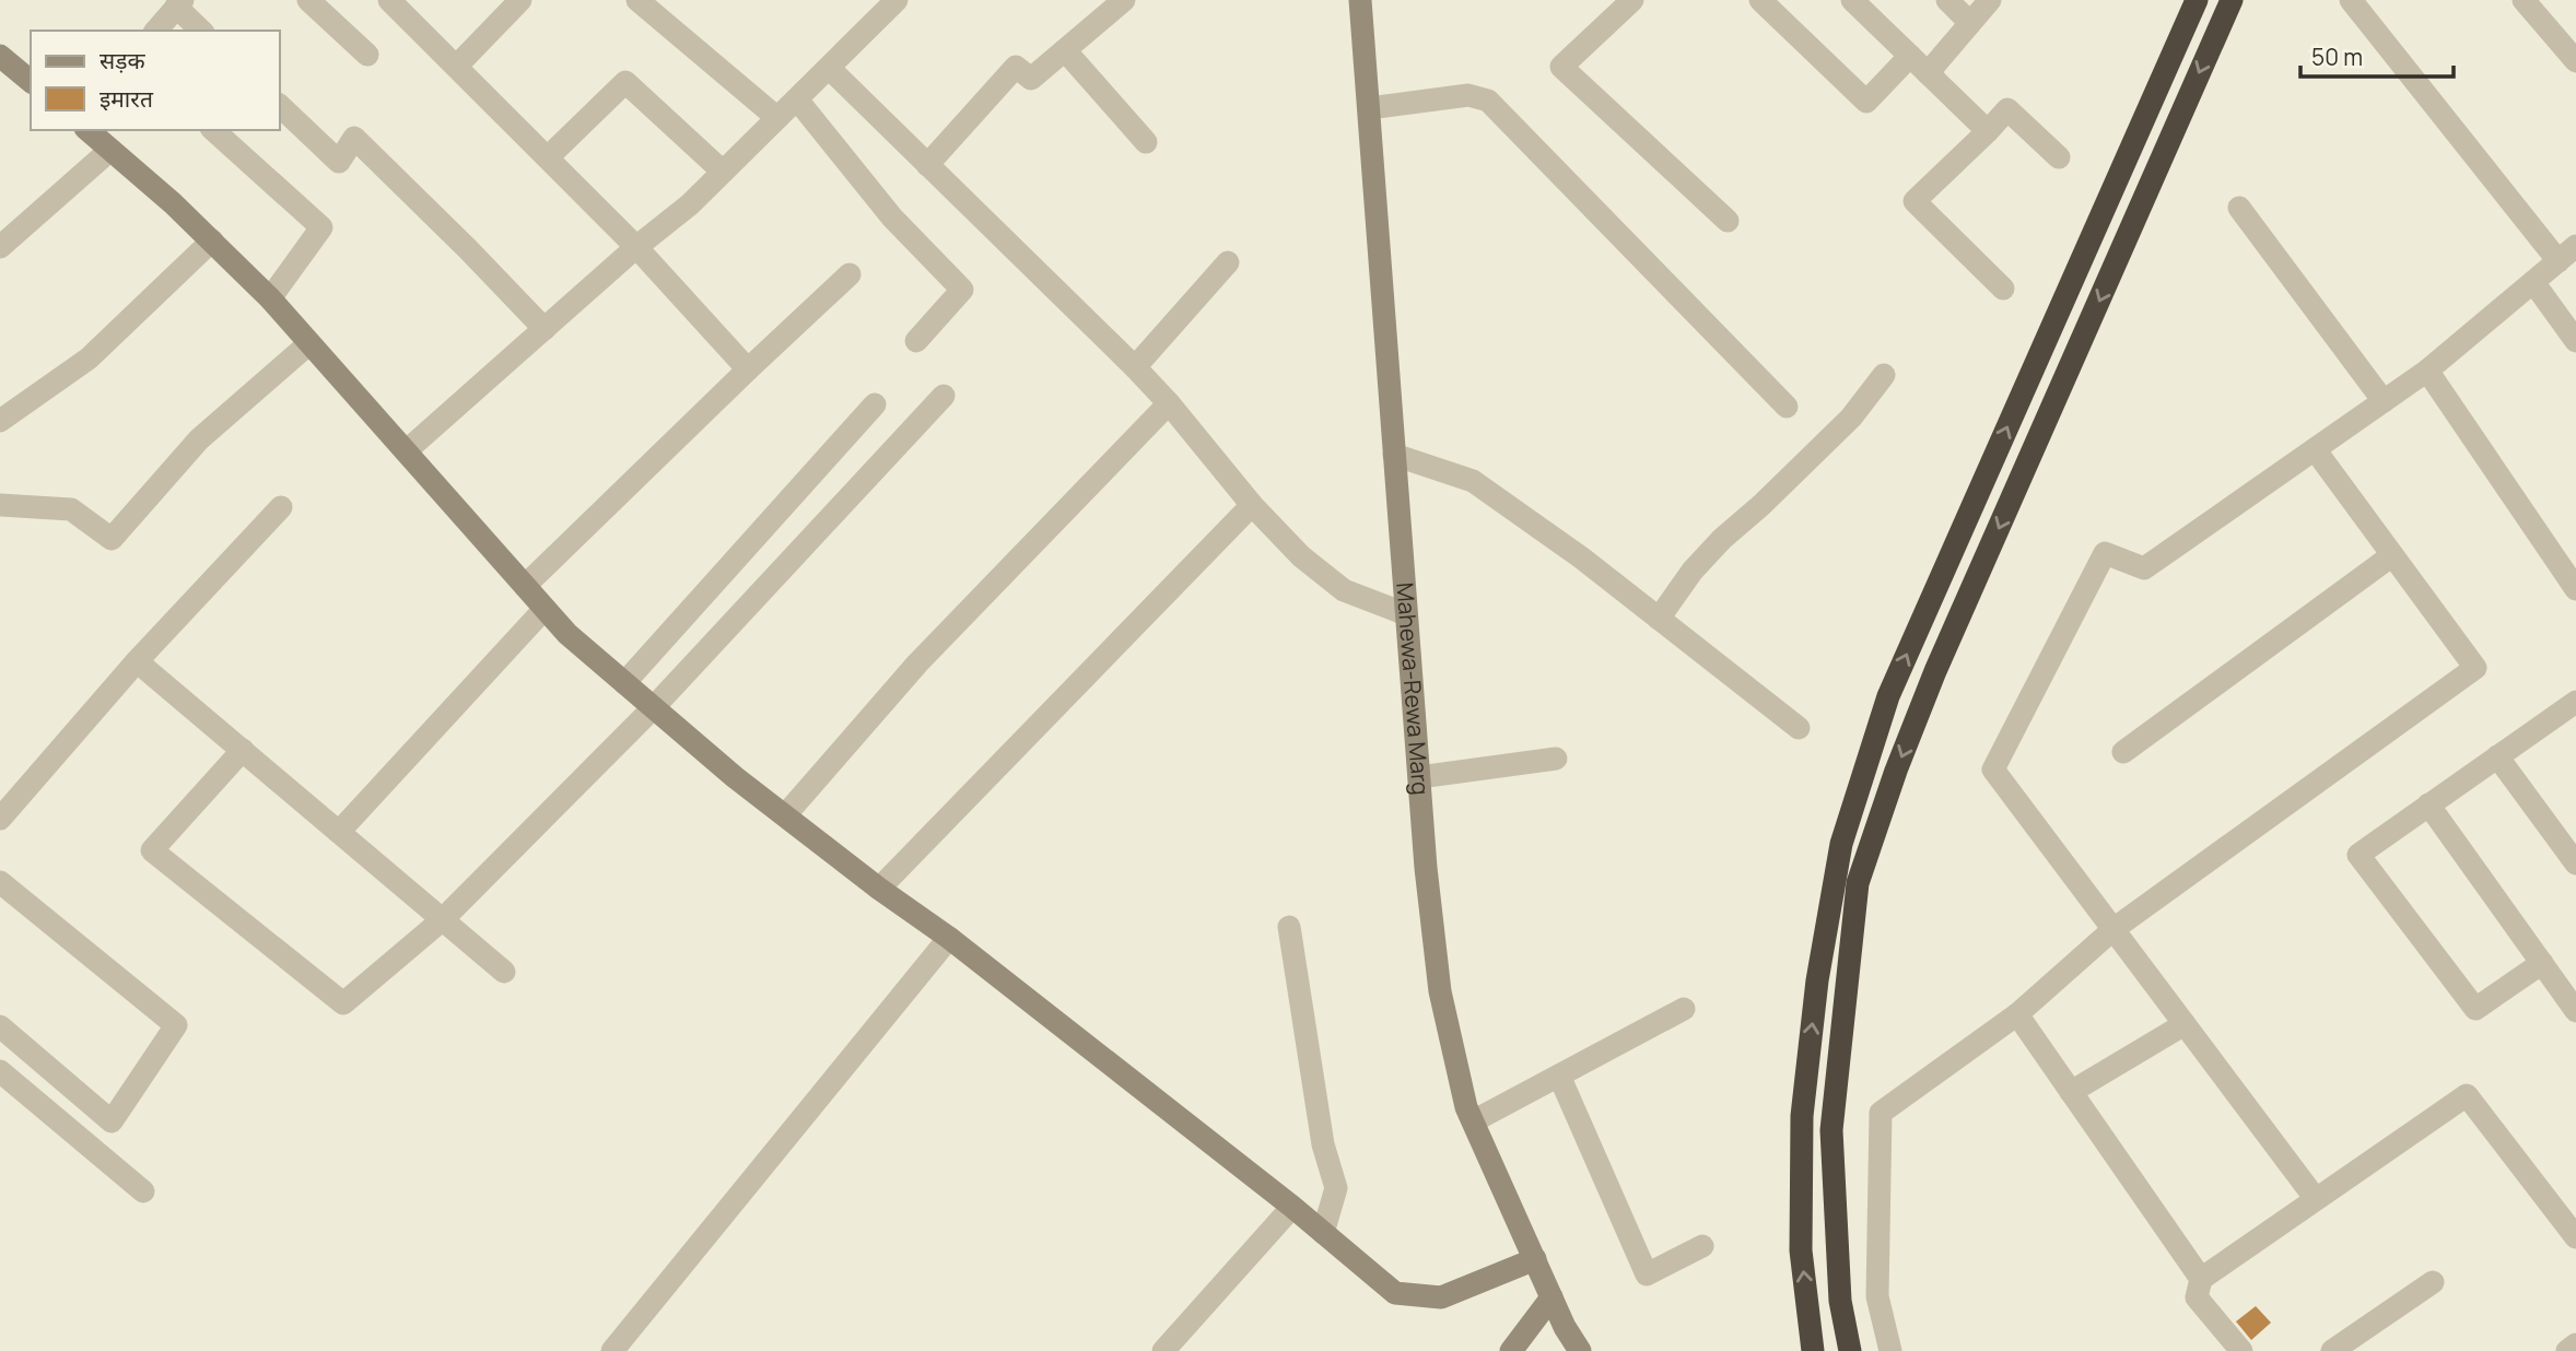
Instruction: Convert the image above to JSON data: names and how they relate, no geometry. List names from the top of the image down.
{
  "streets": {
    "street": ["Mahewa-Rewa Marg"]
  },
  "legend": ["सड़क", "इमारत"],
  "scale_bar": "50 m"
}
